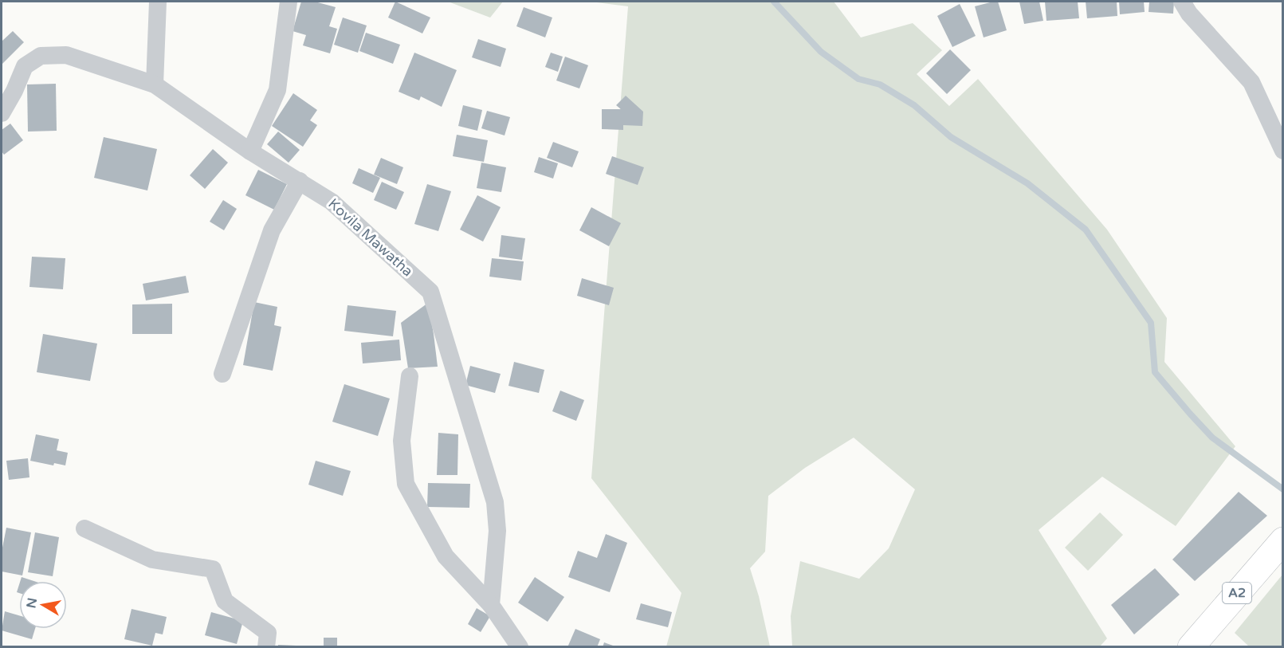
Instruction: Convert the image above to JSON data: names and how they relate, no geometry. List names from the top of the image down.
{
  "streets": {
    "highway": ["A2"],
    "street": ["Kovila Mawatha"]
  },
  "north": "left"
}
